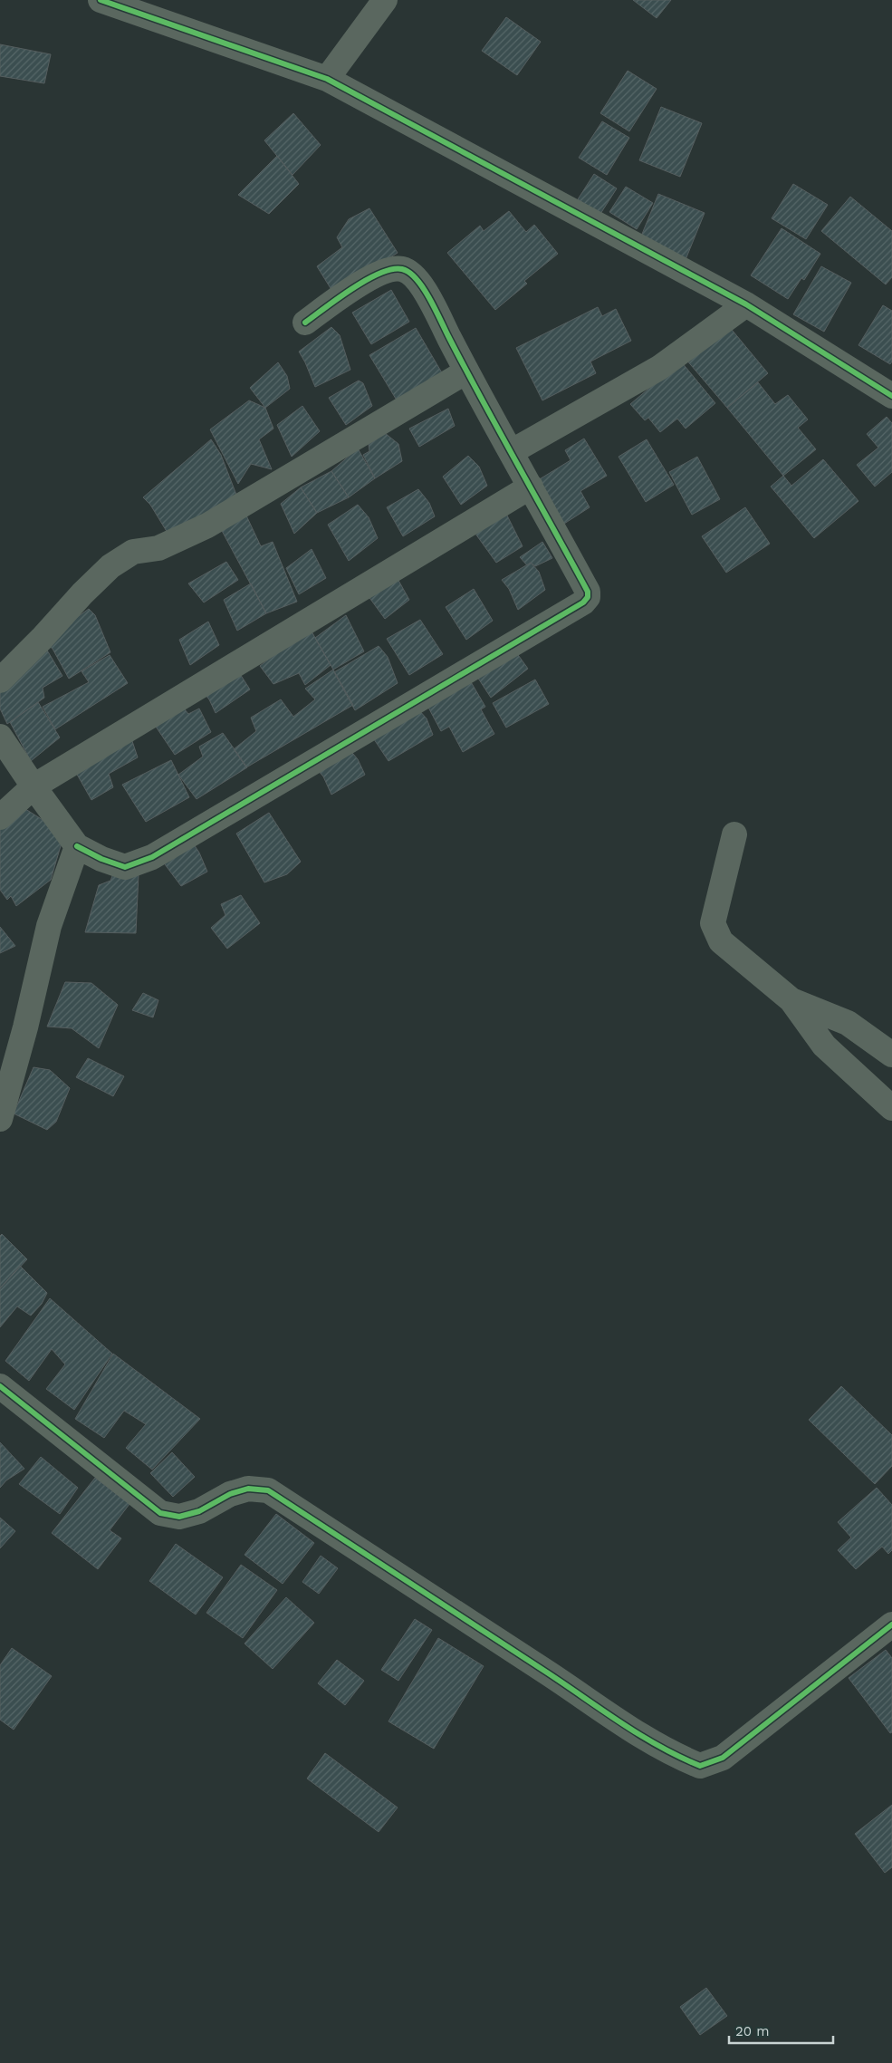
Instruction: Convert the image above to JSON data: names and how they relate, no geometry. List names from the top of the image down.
{
  "scale_bar": "20 m"
}
